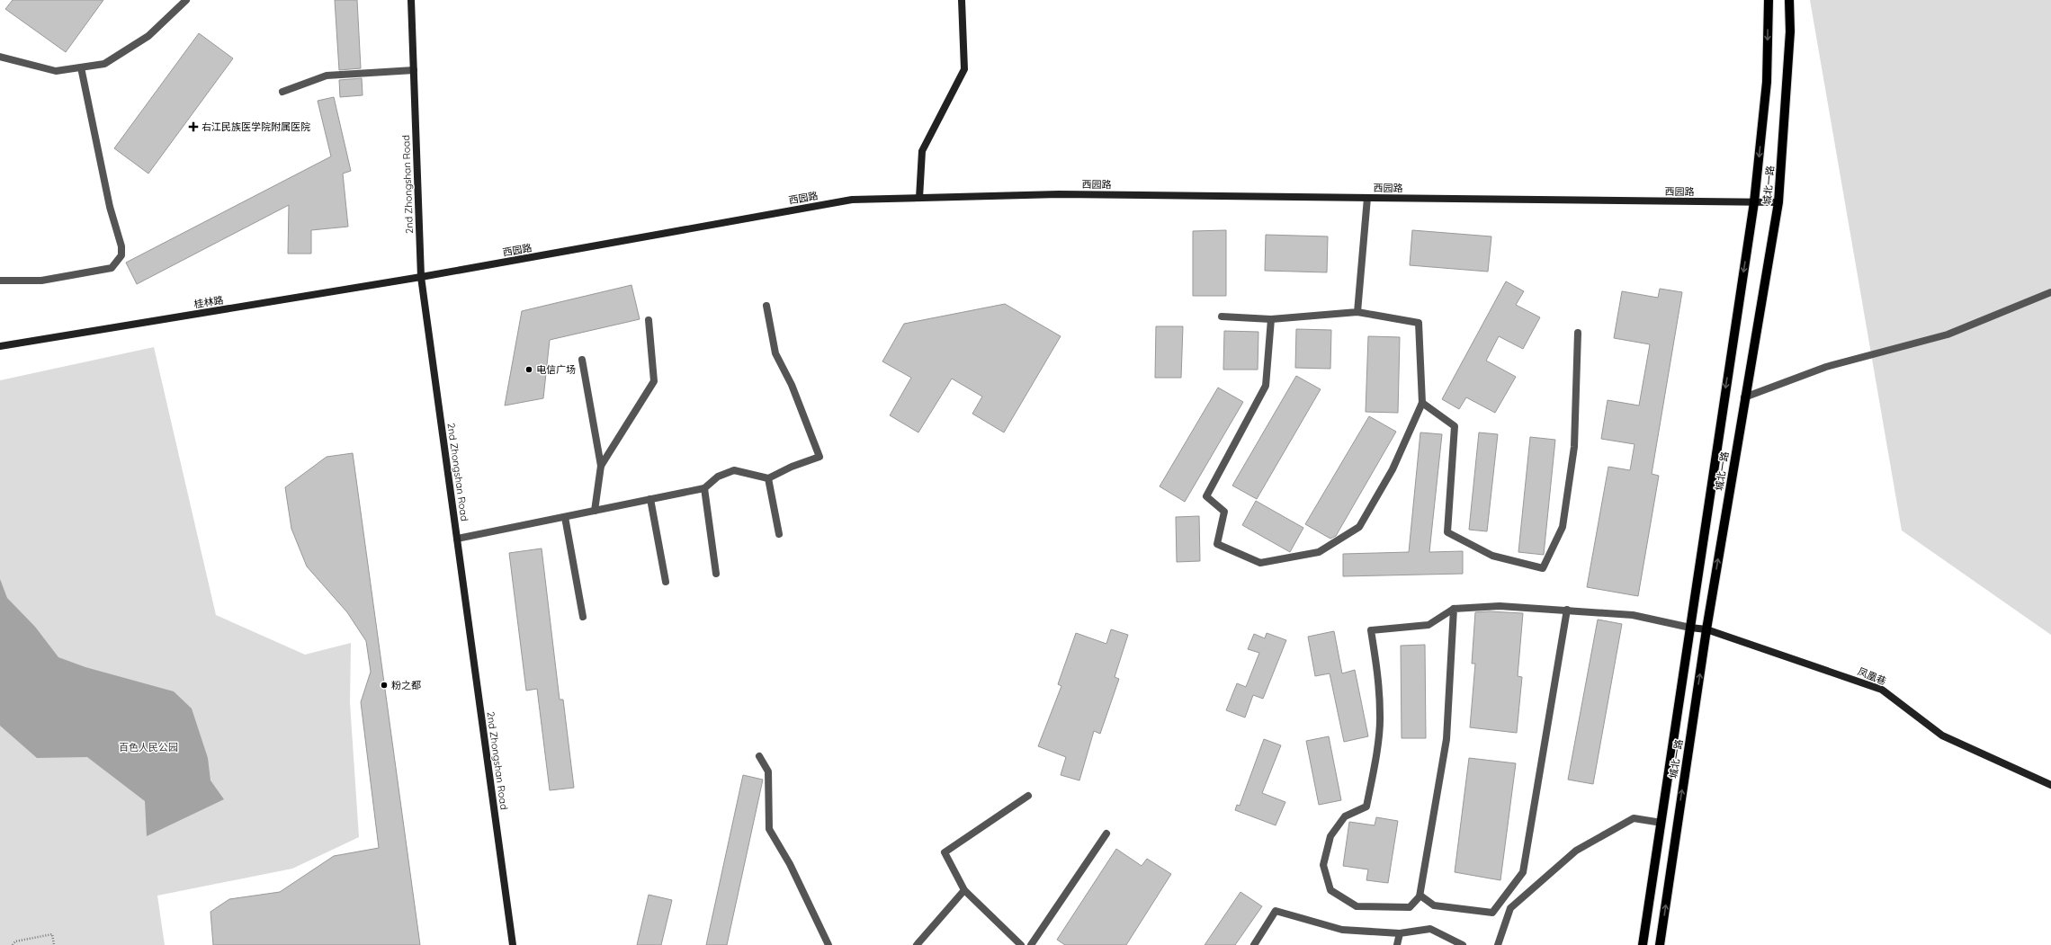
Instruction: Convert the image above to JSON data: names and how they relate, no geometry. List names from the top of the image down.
{
  "streets": {
    "main road": ["城北一路"],
    "street": [
      "2nd Zhongshan Road",
      "西园路",
      "桂林路",
      "凤凰巷"
    ]
  },
  "crossings": [
    ["2nd Zhongshan Road", "西园路"],
    ["2nd Zhongshan Road", "桂林路"],
    ["西园路", "城北一路"],
    ["西园路", "桂林路"],
    ["城北一路", "凤凰巷"]
  ],
  "parks": ["百色人民公园"],
  "places": {
    "health": ["右江民族医学院附属医院"],
    "other": ["电信广场", "粉之都"]
  }
}
